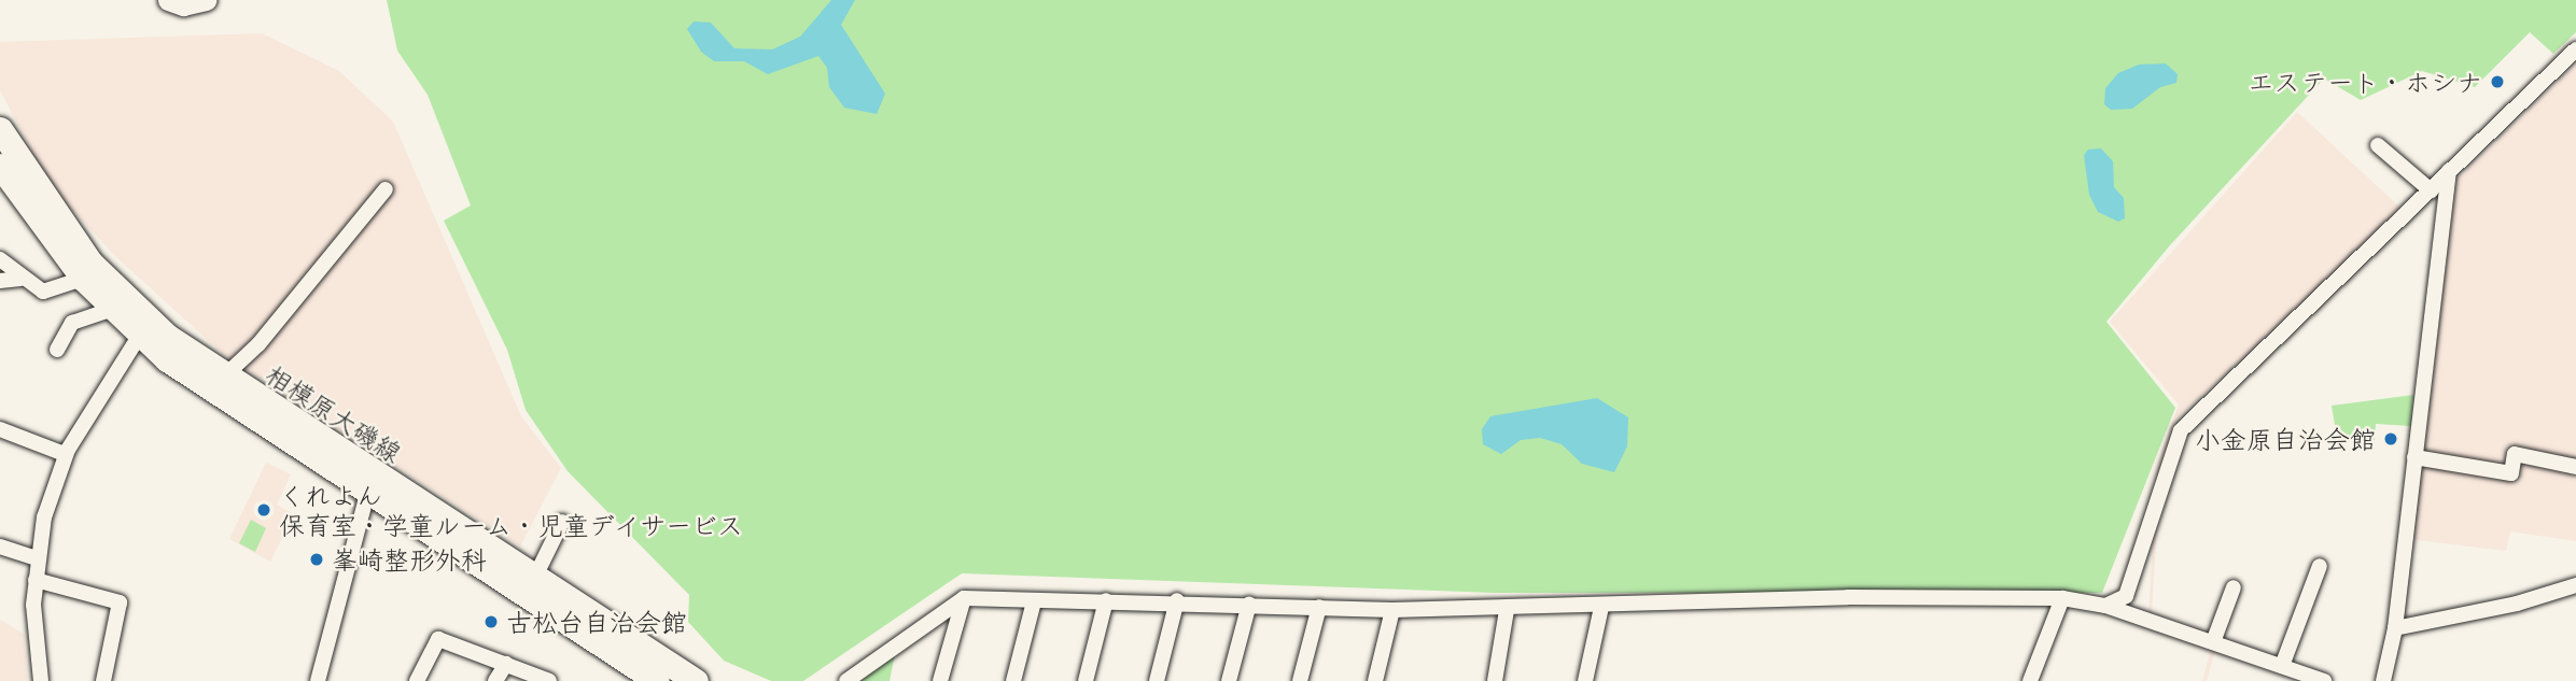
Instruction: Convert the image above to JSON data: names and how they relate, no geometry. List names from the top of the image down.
{
  "streets": {
    "main road": ["相模原大磯線"]
  },
  "places": [
    "エステート・ホシナ",
    "小金原自治会館",
    "くれよん 保育室・学童ルーム・児童デイサービス",
    "峯崎整形外科",
    "古松台自治会館"
  ]
}
